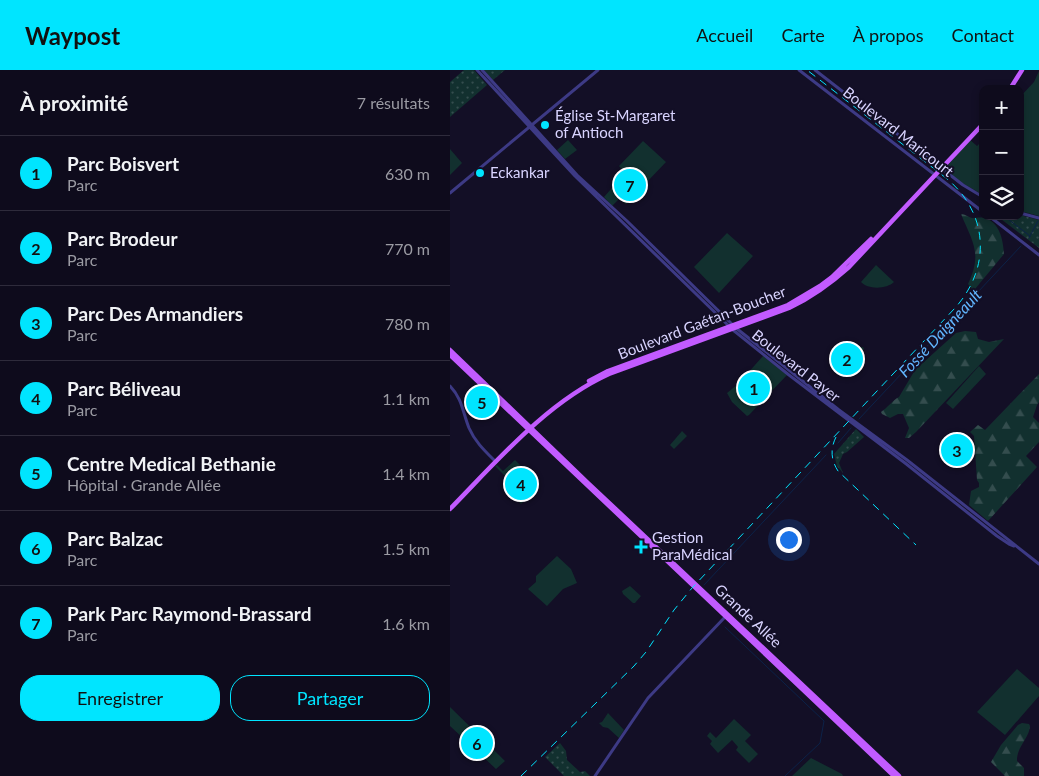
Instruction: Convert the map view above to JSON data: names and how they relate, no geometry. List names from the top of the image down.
{
  "streets": {
    "main road": ["Boulevard Gaétan-Boucher", "Grande Allée"],
    "street": ["Boulevard Maricourt", "Boulevard Payer"]
  },
  "crossings": [
    ["Boulevard Gaétan-Boucher", "Boulevard Payer"],
    ["Boulevard Gaétan-Boucher", "Grande Allée"]
  ],
  "water": ["Fossé Daigneault"],
  "places": {
    "other": ["Église St-Margaret of Antioch", "Eckankar"],
    "health": ["Gestion ParaMédical"]
  },
  "page": {
    "header": "Waypost",
    "nav": [
      "Accueil",
      "Carte",
      "À propos",
      "Contact"
    ],
    "heading": ["À proximité", "7 résultats"],
    "map_buttons": ["+", "−"],
    "list": [
      {
        "mark": "1",
        "name": "Parc Boisvert",
        "note": "Parc",
        "value": "630 m"
      },
      {
        "mark": "2",
        "name": "Parc Brodeur",
        "note": "Parc",
        "value": "770 m"
      },
      {
        "mark": "3",
        "name": "Parc Des Armandiers",
        "note": "Parc",
        "value": "780 m"
      },
      {
        "mark": "4",
        "name": "Parc Béliveau",
        "note": "Parc",
        "value": "1.1 km"
      },
      {
        "mark": "5",
        "name": "Centre Medical Bethanie",
        "note": "Hôpital · Grande Allée",
        "value": "1.4 km"
      },
      {
        "mark": "6",
        "name": "Parc Balzac",
        "note": "Parc",
        "value": "1.5 km"
      },
      {
        "mark": "7",
        "name": "Park Parc Raymond-Brassard",
        "note": "Parc",
        "value": "1.6 km"
      }
    ],
    "pins": [
      "7",
      "2",
      "1",
      "5",
      "3",
      "4",
      "6"
    ],
    "buttons": ["Enregistrer", "Partager"]
  }
}
